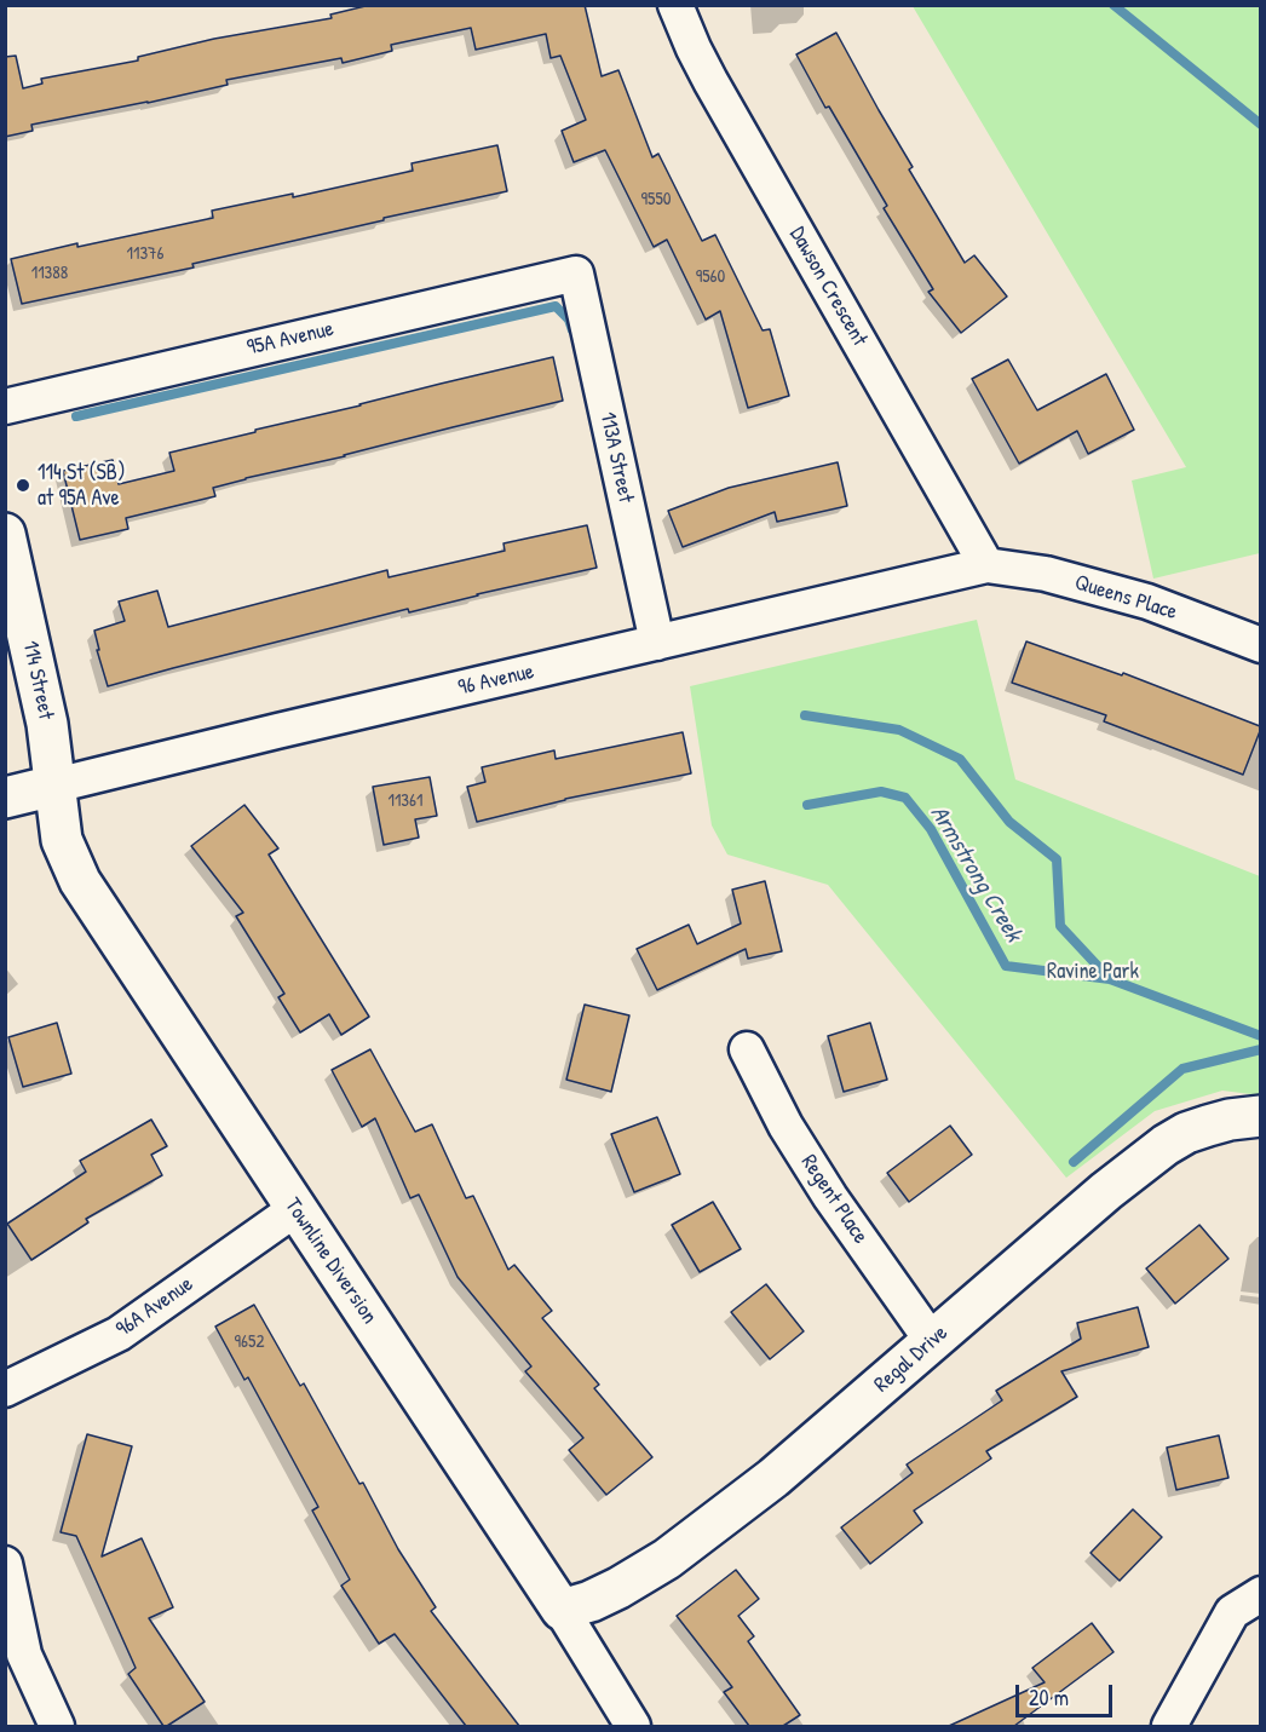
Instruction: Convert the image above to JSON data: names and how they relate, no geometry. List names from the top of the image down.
{
  "streets": {
    "street": [
      "Dawson Crescent",
      "95A Avenue",
      "113A Street",
      "Queens Place",
      "114 Street",
      "96 Avenue",
      "Regent Place",
      "Townline Diversion",
      "96A Avenue",
      "Regal Drive"
    ]
  },
  "crossings": [
    ["Dawson Crescent", "Queens Place"],
    ["Dawson Crescent", "96 Avenue"],
    ["95A Avenue", "113A Street"],
    ["113A Street", "96 Avenue"],
    ["Queens Place", "96 Avenue"],
    ["114 Street", "96 Avenue"],
    ["114 Street", "Townline Diversion"],
    ["96 Avenue", "Townline Diversion"],
    ["Regent Place", "Regal Drive"],
    ["Townline Diversion", "96A Avenue"],
    ["Townline Diversion", "Regal Drive"]
  ],
  "water": ["Armstrong Creek"],
  "parks": ["Ravine Park"],
  "places": ["114 St (SB) at 95A Ave"],
  "house_numbers": [
    "9550",
    "11376",
    "11388",
    "9560",
    "11361",
    "9652"
  ],
  "scale_bar": "20 m"
}
